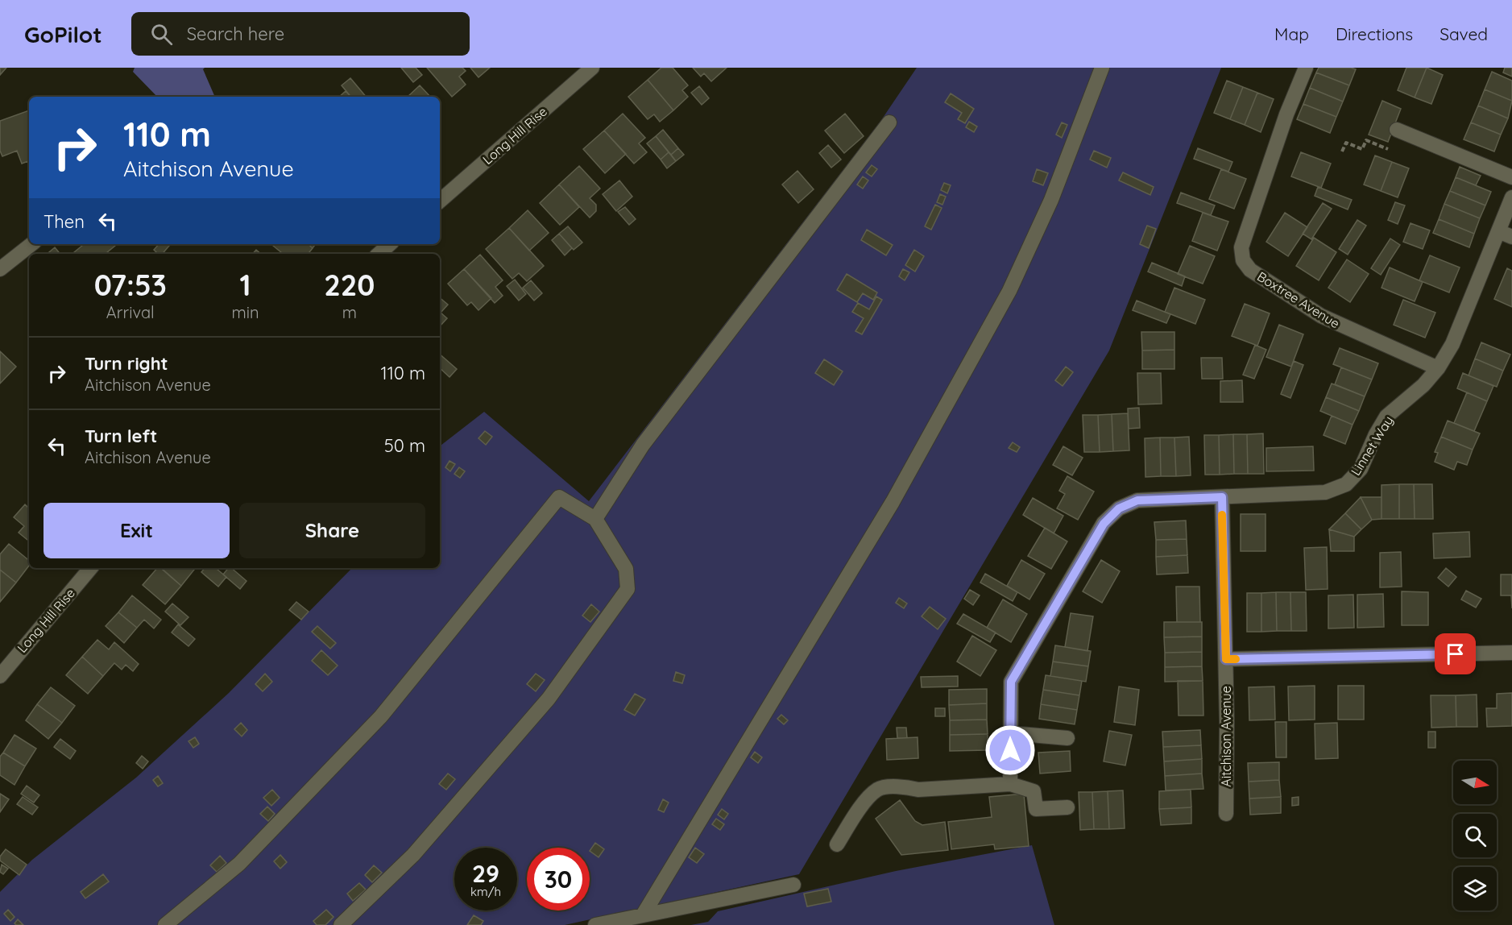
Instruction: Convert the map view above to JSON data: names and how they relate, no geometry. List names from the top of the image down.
{
  "streets": {
    "street": [
      "Long Hill Rise",
      "Boxtree Avenue",
      "Linnet Way",
      "Aitchison Avenue"
    ]
  },
  "crossings": [
    ["Boxtree Avenue", "Linnet Way"],
    ["Linnet Way", "Aitchison Avenue"]
  ],
  "north": "right",
  "page": {
    "header": "GoPilot",
    "search": "Search here",
    "nav": ["Map", "Directions", "Saved"],
    "turn": ["110 m", "Aitchison Avenue"],
    "then": "Then",
    "eta": [
      "07:53",
      "Arrival",
      "1",
      "min",
      "220",
      "m"
    ],
    "list": [
      {
        "name": "Turn right",
        "note": "Aitchison Avenue",
        "value": "110 m"
      },
      {
        "name": "Turn left",
        "note": "Aitchison Avenue",
        "value": "50 m"
      }
    ],
    "buttons": ["Exit", "Share"],
    "speed": "29 km/h",
    "limit": "30"
  }
}
